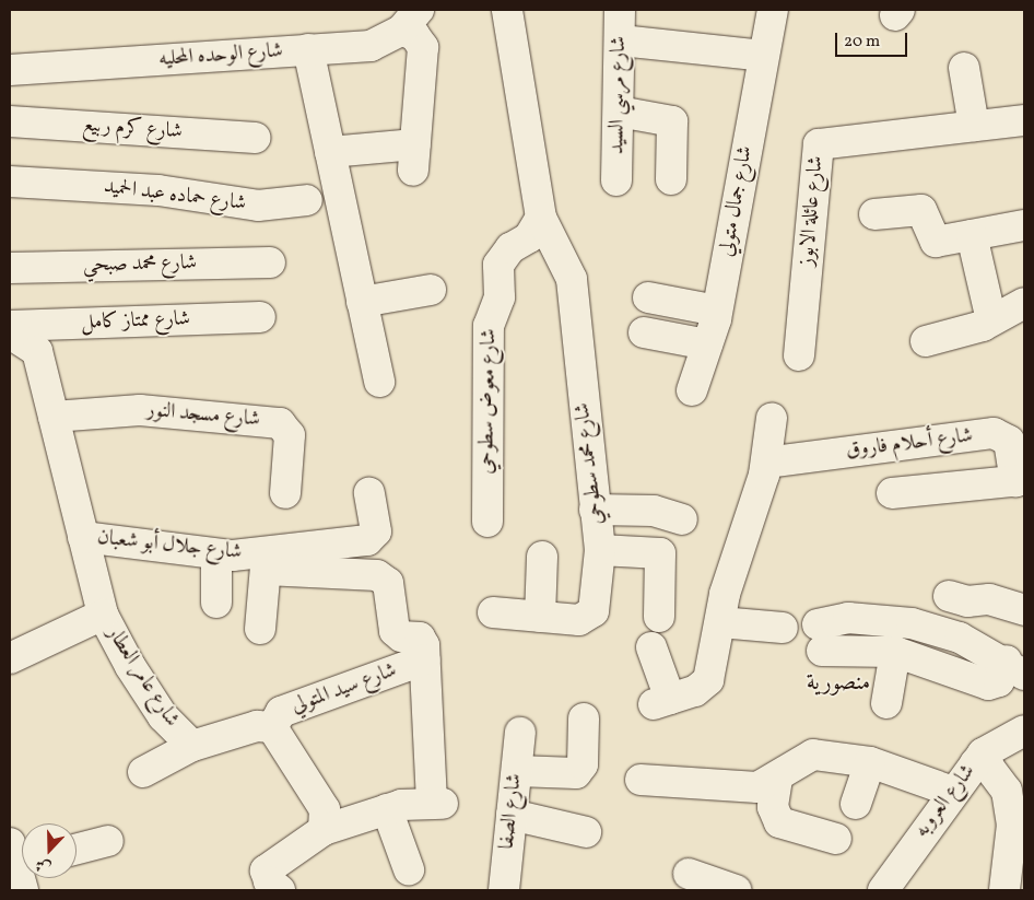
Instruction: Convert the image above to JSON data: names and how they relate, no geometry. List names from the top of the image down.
{
  "streets": {
    "street": [
      "شارع الوحده المحليه",
      "شارع مرسي السيد",
      "شارع كرم ربيع",
      "شارع حماده عبد الحميد",
      "شارع جمال متولي",
      "شارع عائلة الابوز",
      "شارع محمد صبحي",
      "شارع ممتاز كامل",
      "شارع معوض سطوحي",
      "شارع مسجد النور",
      "شارع أحلام فاروق",
      "شارع محمد سطوحي",
      "شارع جلال أبو شعبان",
      "شارع عامر العطار",
      "شارع سيد المتولي",
      "شارع العروبه",
      "شارع الصفا"
    ]
  },
  "crossings": [
    ["شارع معوض سطوحي", "شارع محمد سطوحي"],
    ["شارع مسجد النور", "شارع عامر العطار"],
    ["شارع جلال أبو شعبان", "شارع عامر العطار"],
    ["شارع عامر العطار", "شارع سيد المتولي"]
  ],
  "districts": ["منصورية"],
  "scale_bar": "20 m",
  "north": "bottom"
}
